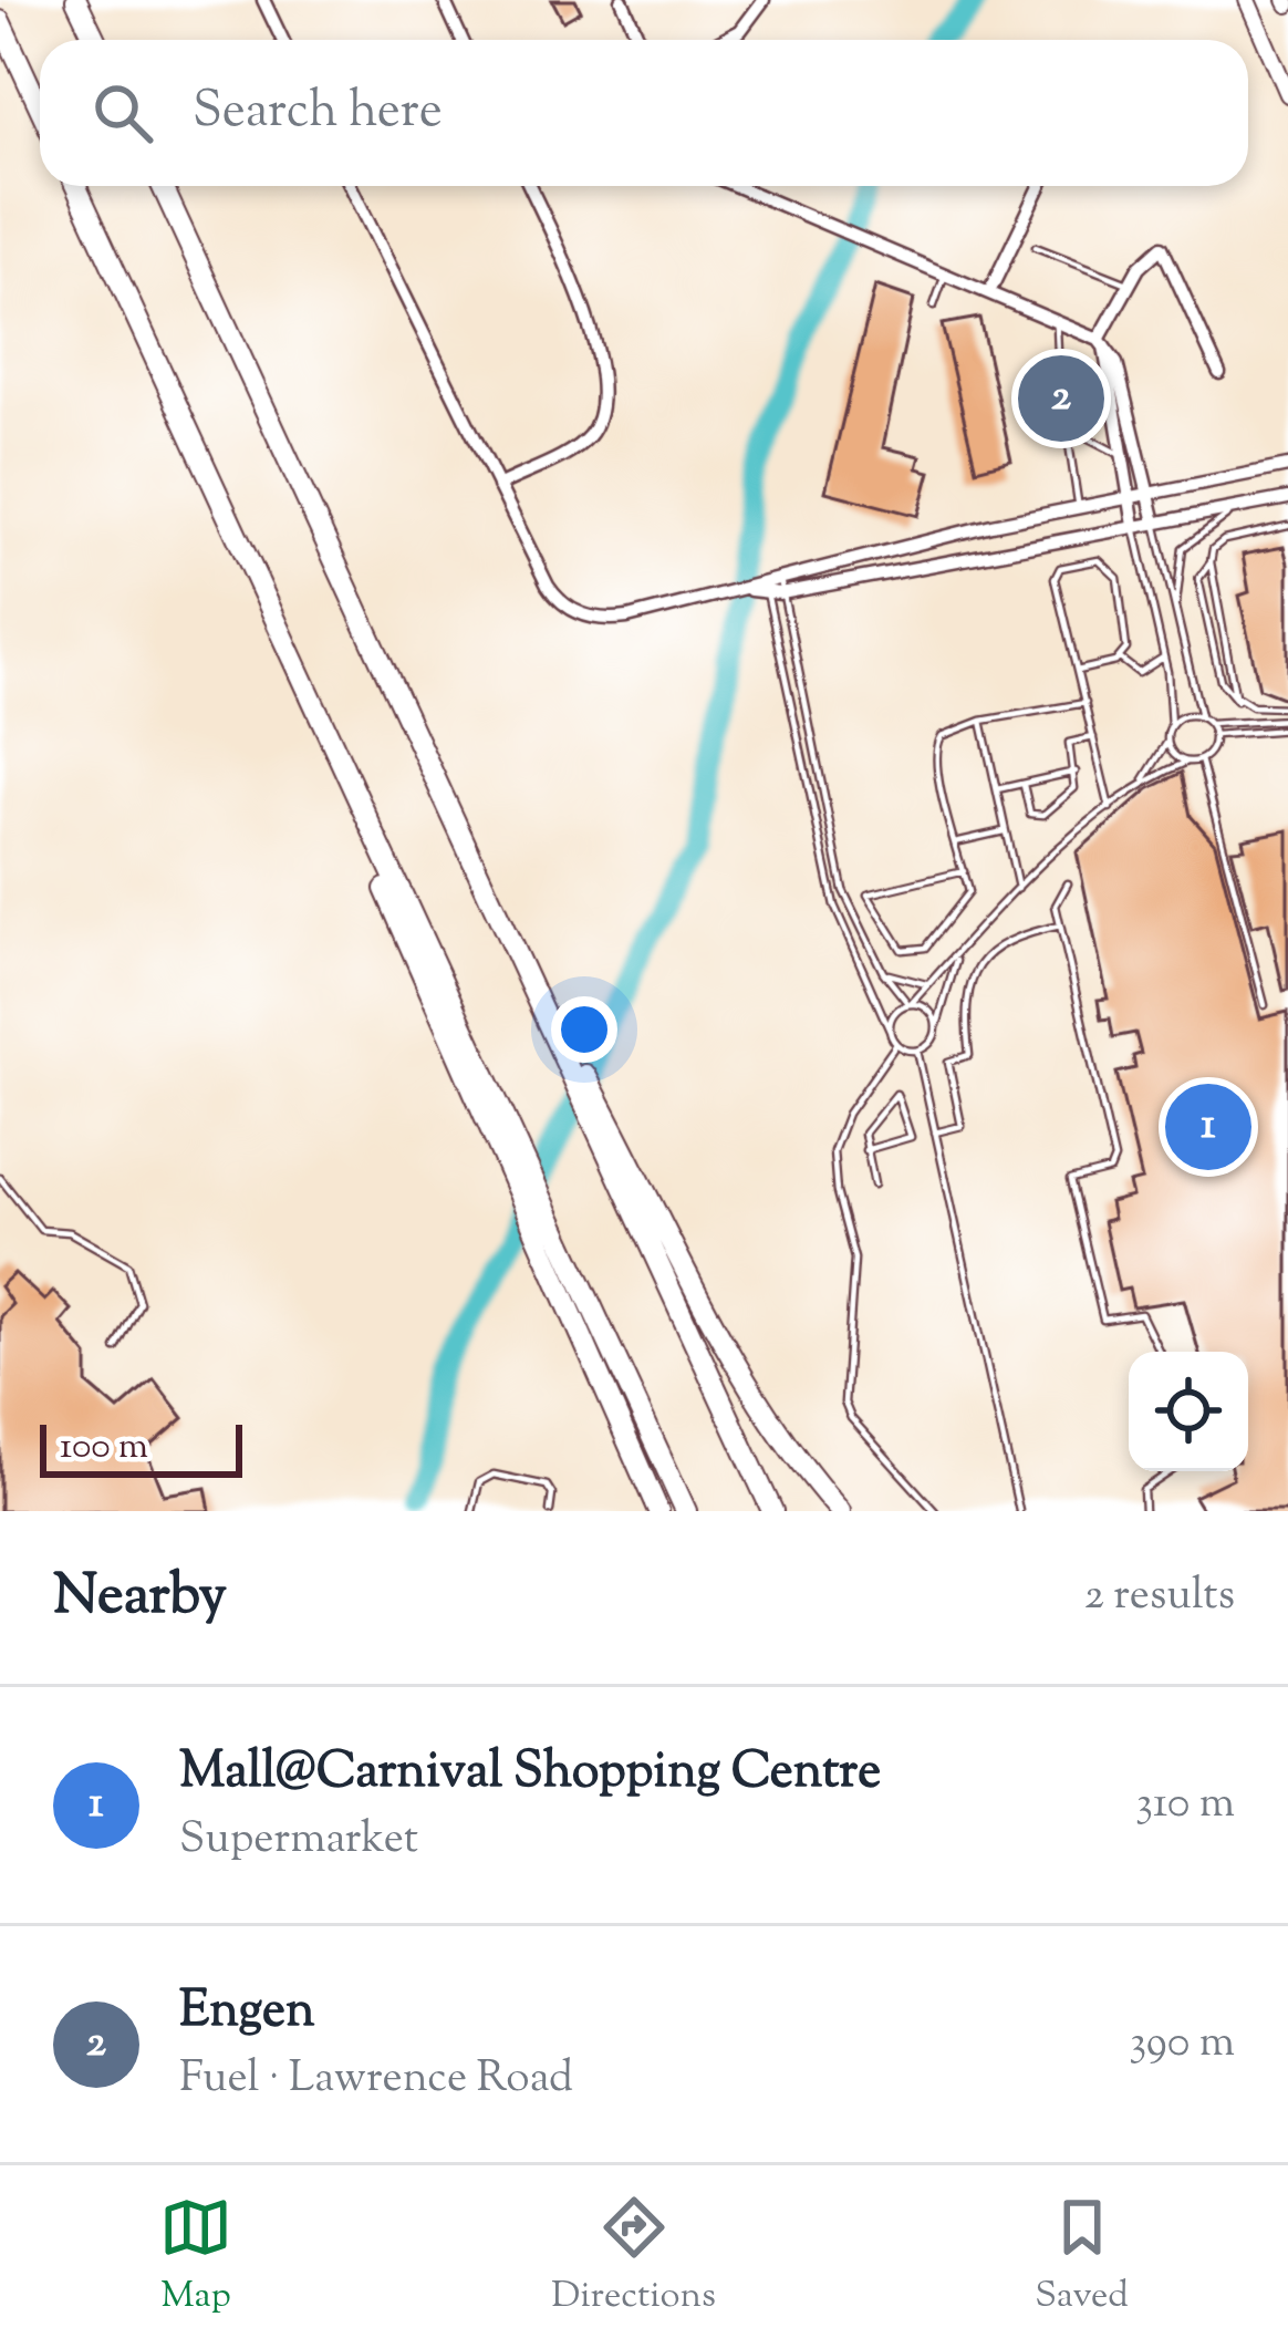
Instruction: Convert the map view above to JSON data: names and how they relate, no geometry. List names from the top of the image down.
{
  "scale_bar": "100 m",
  "page": {
    "search": "Search here",
    "pins": ["2", "1"],
    "scale": "100 m",
    "heading": ["Nearby", "2 results"],
    "list": [
      {
        "mark": "1",
        "name": "Mall@Carnival Shopping Centre",
        "note": "Supermarket",
        "value": "310 m"
      },
      {
        "mark": "2",
        "name": "Engen",
        "note": "Fuel · Lawrence Road",
        "value": "390 m"
      }
    ],
    "nav": ["Map", "Directions", "Saved"]
  }
}
